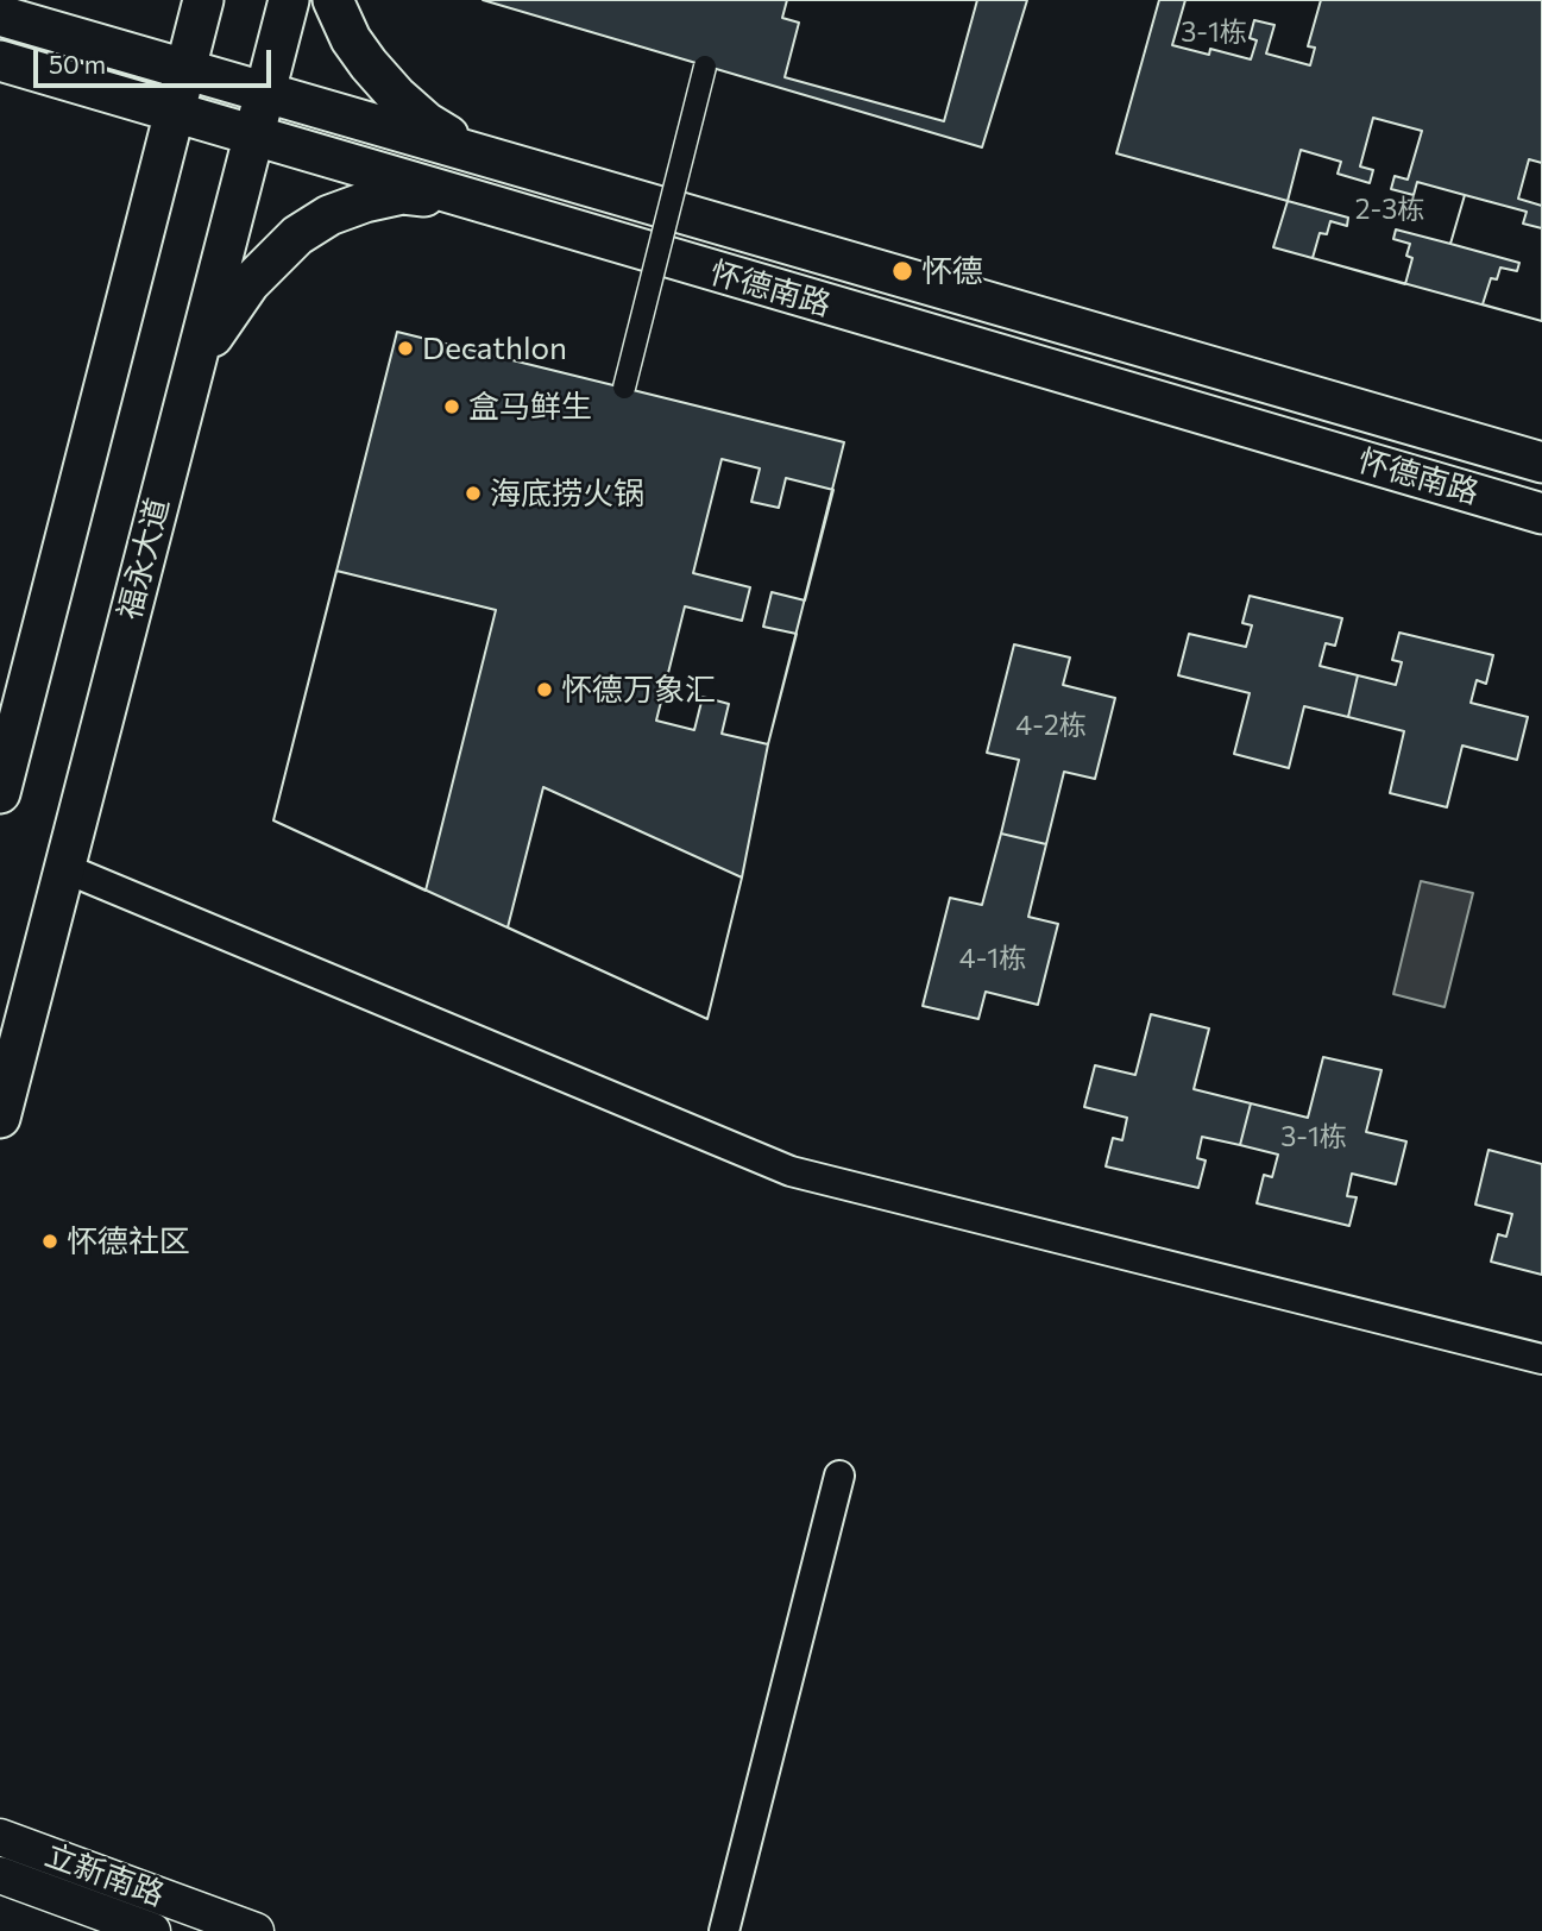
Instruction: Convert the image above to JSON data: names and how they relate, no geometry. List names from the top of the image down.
{
  "streets": {
    "main road": ["怀德南路", "福永大道"],
    "street": ["立新南路"]
  },
  "crossings": [
    ["怀德南路", "福永大道"]
  ],
  "places": [
    "怀德",
    "Decathlon",
    "盒马鲜生",
    "海底捞火锅",
    "怀德万象汇",
    "怀德社区"
  ],
  "house_numbers": [
    "3-1栋",
    "2-3栋",
    "4-2栋",
    "4-1栋",
    "3-1栋"
  ],
  "scale_bar": "50 m"
}
